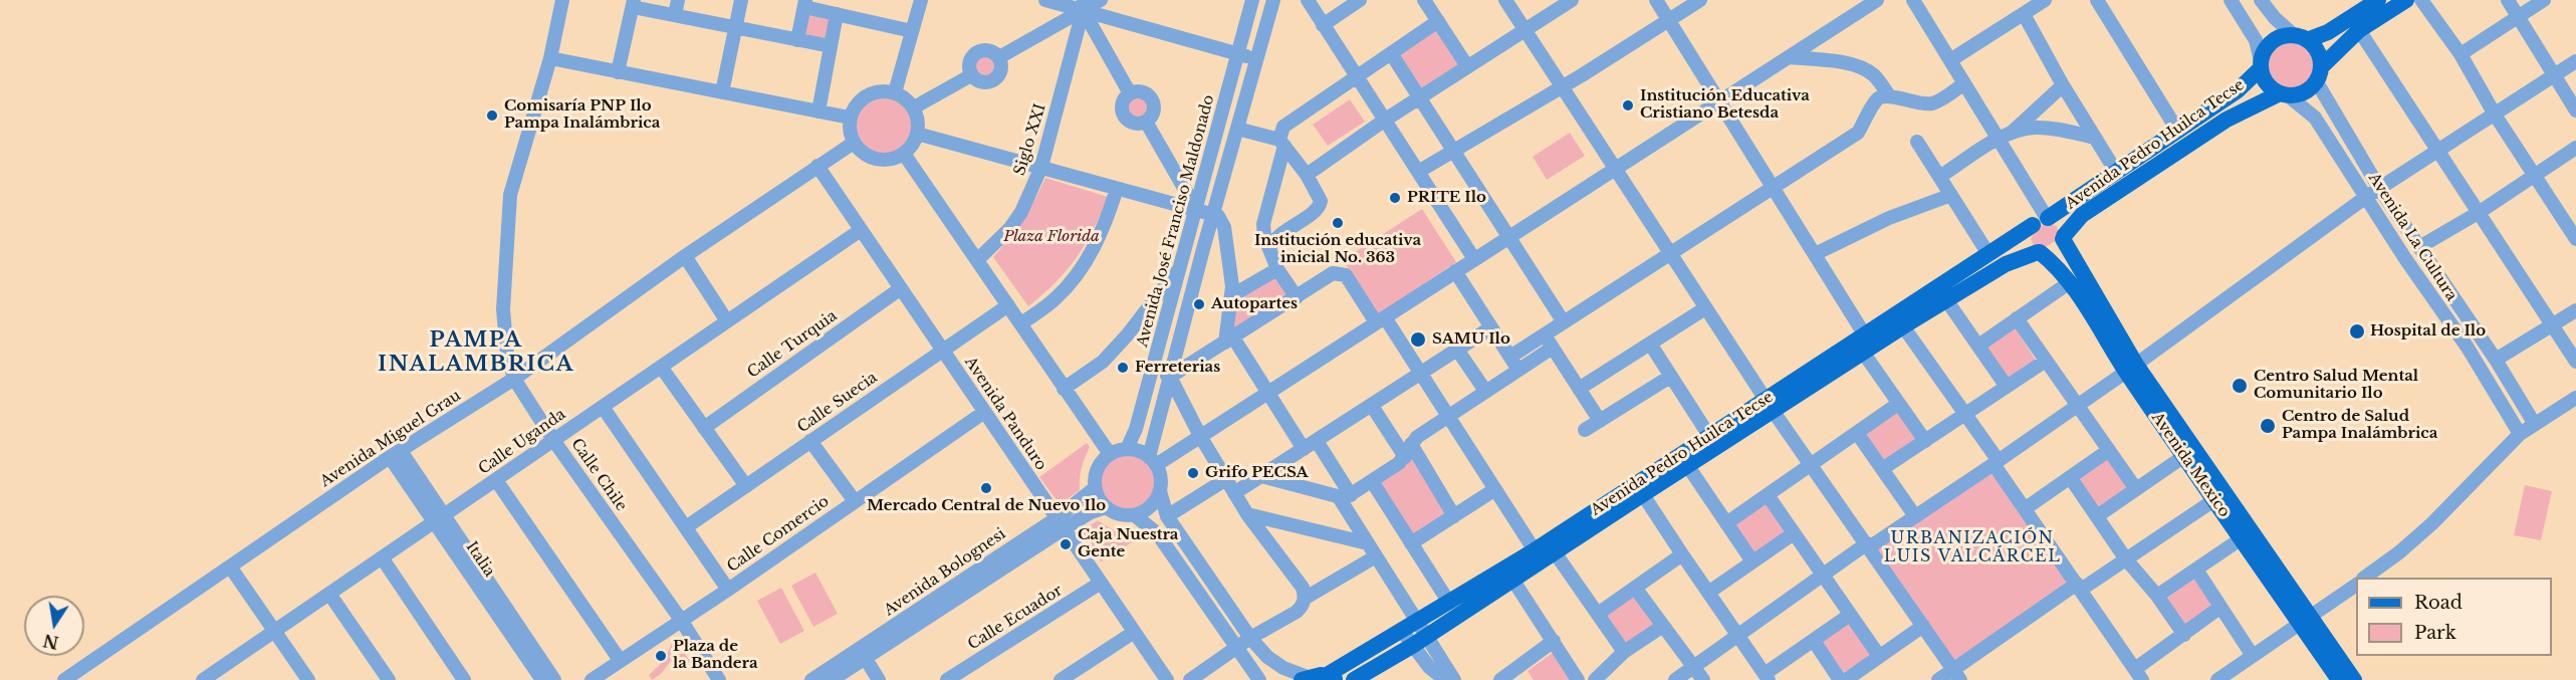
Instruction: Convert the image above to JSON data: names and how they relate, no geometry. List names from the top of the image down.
{
  "streets": {
    "main road": ["Avenida Pedro Huilca Tecse", "Avenida Mexico"],
    "street": [
      "Siglo XXI",
      "Avenida José Franciso Maldonado",
      "Avenida La Cultura",
      "Calle Turquia",
      "Calle Suecia",
      "Avenida Panduro",
      "Avenida Miguel Grau",
      "Calle Uganda",
      "Calle Chile",
      "Calle Comercio",
      "Italia",
      "Avenida Bolognesi",
      "Calle Ecuador"
    ]
  },
  "crossings": [
    ["Avenida Pedro Huilca Tecse", "Avenida La Cultura"],
    ["Avenida Pedro Huilca Tecse", "Avenida Mexico"],
    ["Avenida José Franciso Maldonado", "Avenida Bolognesi"],
    ["Calle Turquia", "Avenida Panduro"],
    ["Calle Suecia", "Avenida Panduro"],
    ["Avenida Panduro", "Avenida Miguel Grau"],
    ["Avenida Panduro", "Calle Uganda"],
    ["Avenida Panduro", "Calle Comercio"],
    ["Avenida Panduro", "Avenida Bolognesi"],
    ["Avenida Panduro", "Calle Ecuador"],
    ["Avenida Miguel Grau", "Calle Chile"],
    ["Calle Uganda", "Calle Chile"],
    ["Calle Uganda", "Italia"],
    ["Calle Chile", "Calle Comercio"]
  ],
  "districts": ["PAMPA INALAMBRICA", "URBANIZACIÓN LUIS VALCÁRCEL"],
  "parks": ["Plaza Florida"],
  "places": [
    "Institución Educativa Cristiano Betesda",
    "Comisaría PNP Ilo Pampa Inalámbrica",
    "PRITE Ilo",
    "Institución educativa inicial No. 363",
    "Autopartes",
    "Hospital de Ilo",
    "SAMU Ilo",
    "Ferreterias",
    "Centro Salud Mental Comunitario Ilo",
    "Centro de Salud Pampa Inalámbrica",
    "Grifo PECSA",
    "Mercado Central de Nuevo Ilo",
    "Caja Nuestra Gente",
    "Plaza de la Bandera"
  ],
  "legend": ["Road", "Park"],
  "north": "bottom"
}
